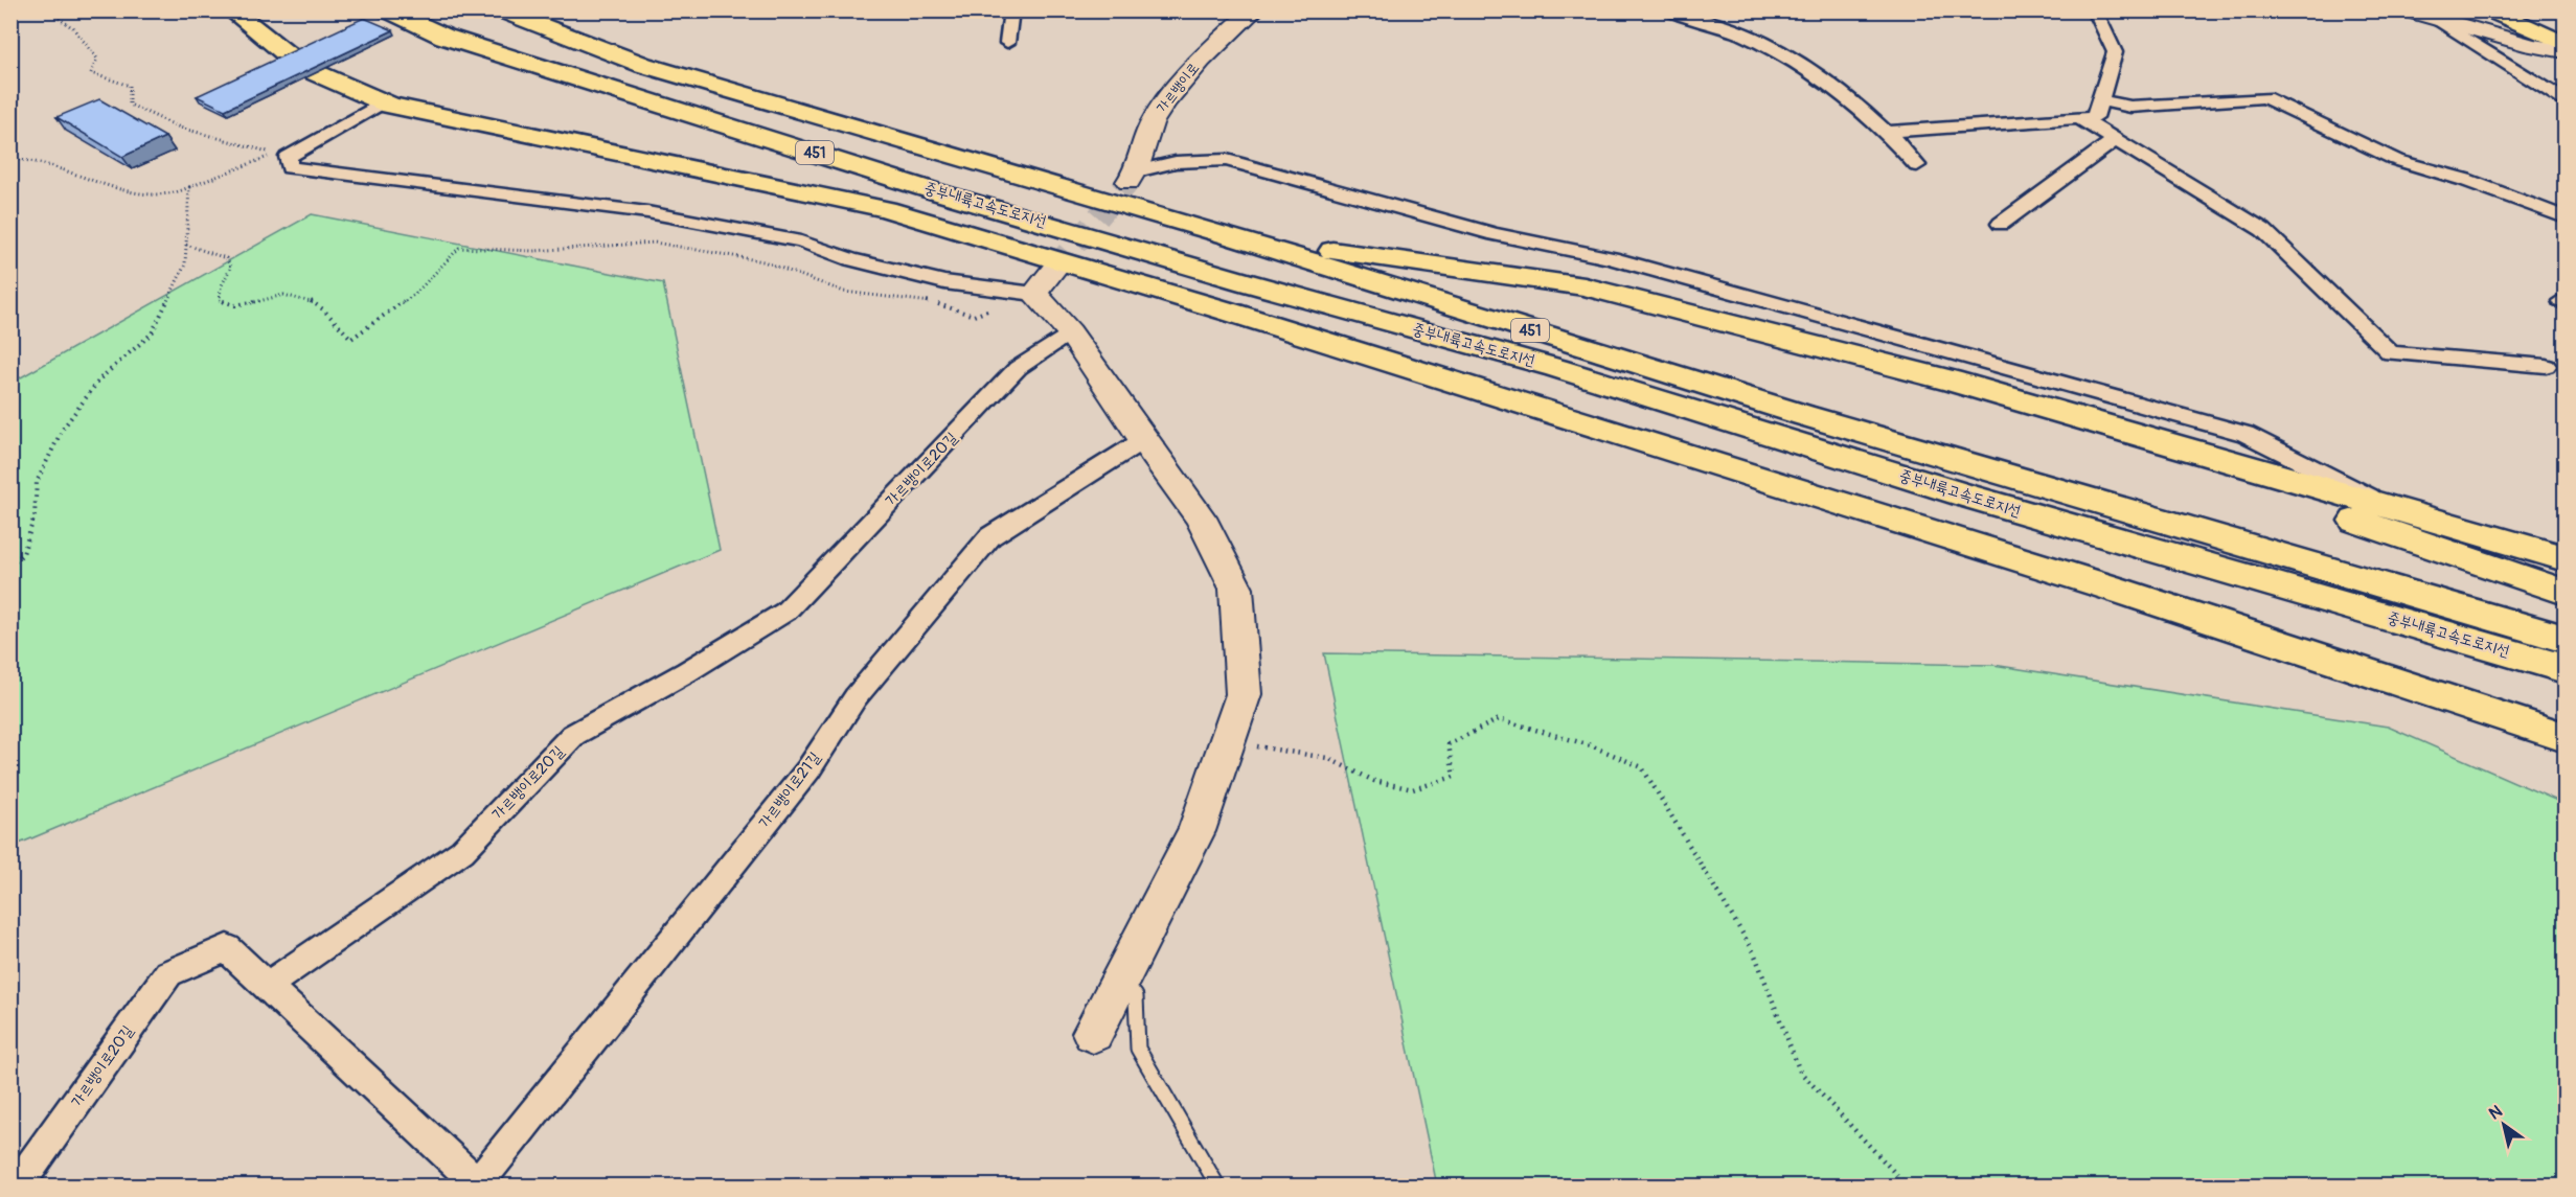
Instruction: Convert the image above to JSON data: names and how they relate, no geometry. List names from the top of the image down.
{
  "streets": {
    "highway": ["451", "중부내륙고속도로지선"],
    "street": ["가르뱅이로", "가르뱅이로20길", "가르뱅이로21길"]
  },
  "north": "top left"
}
